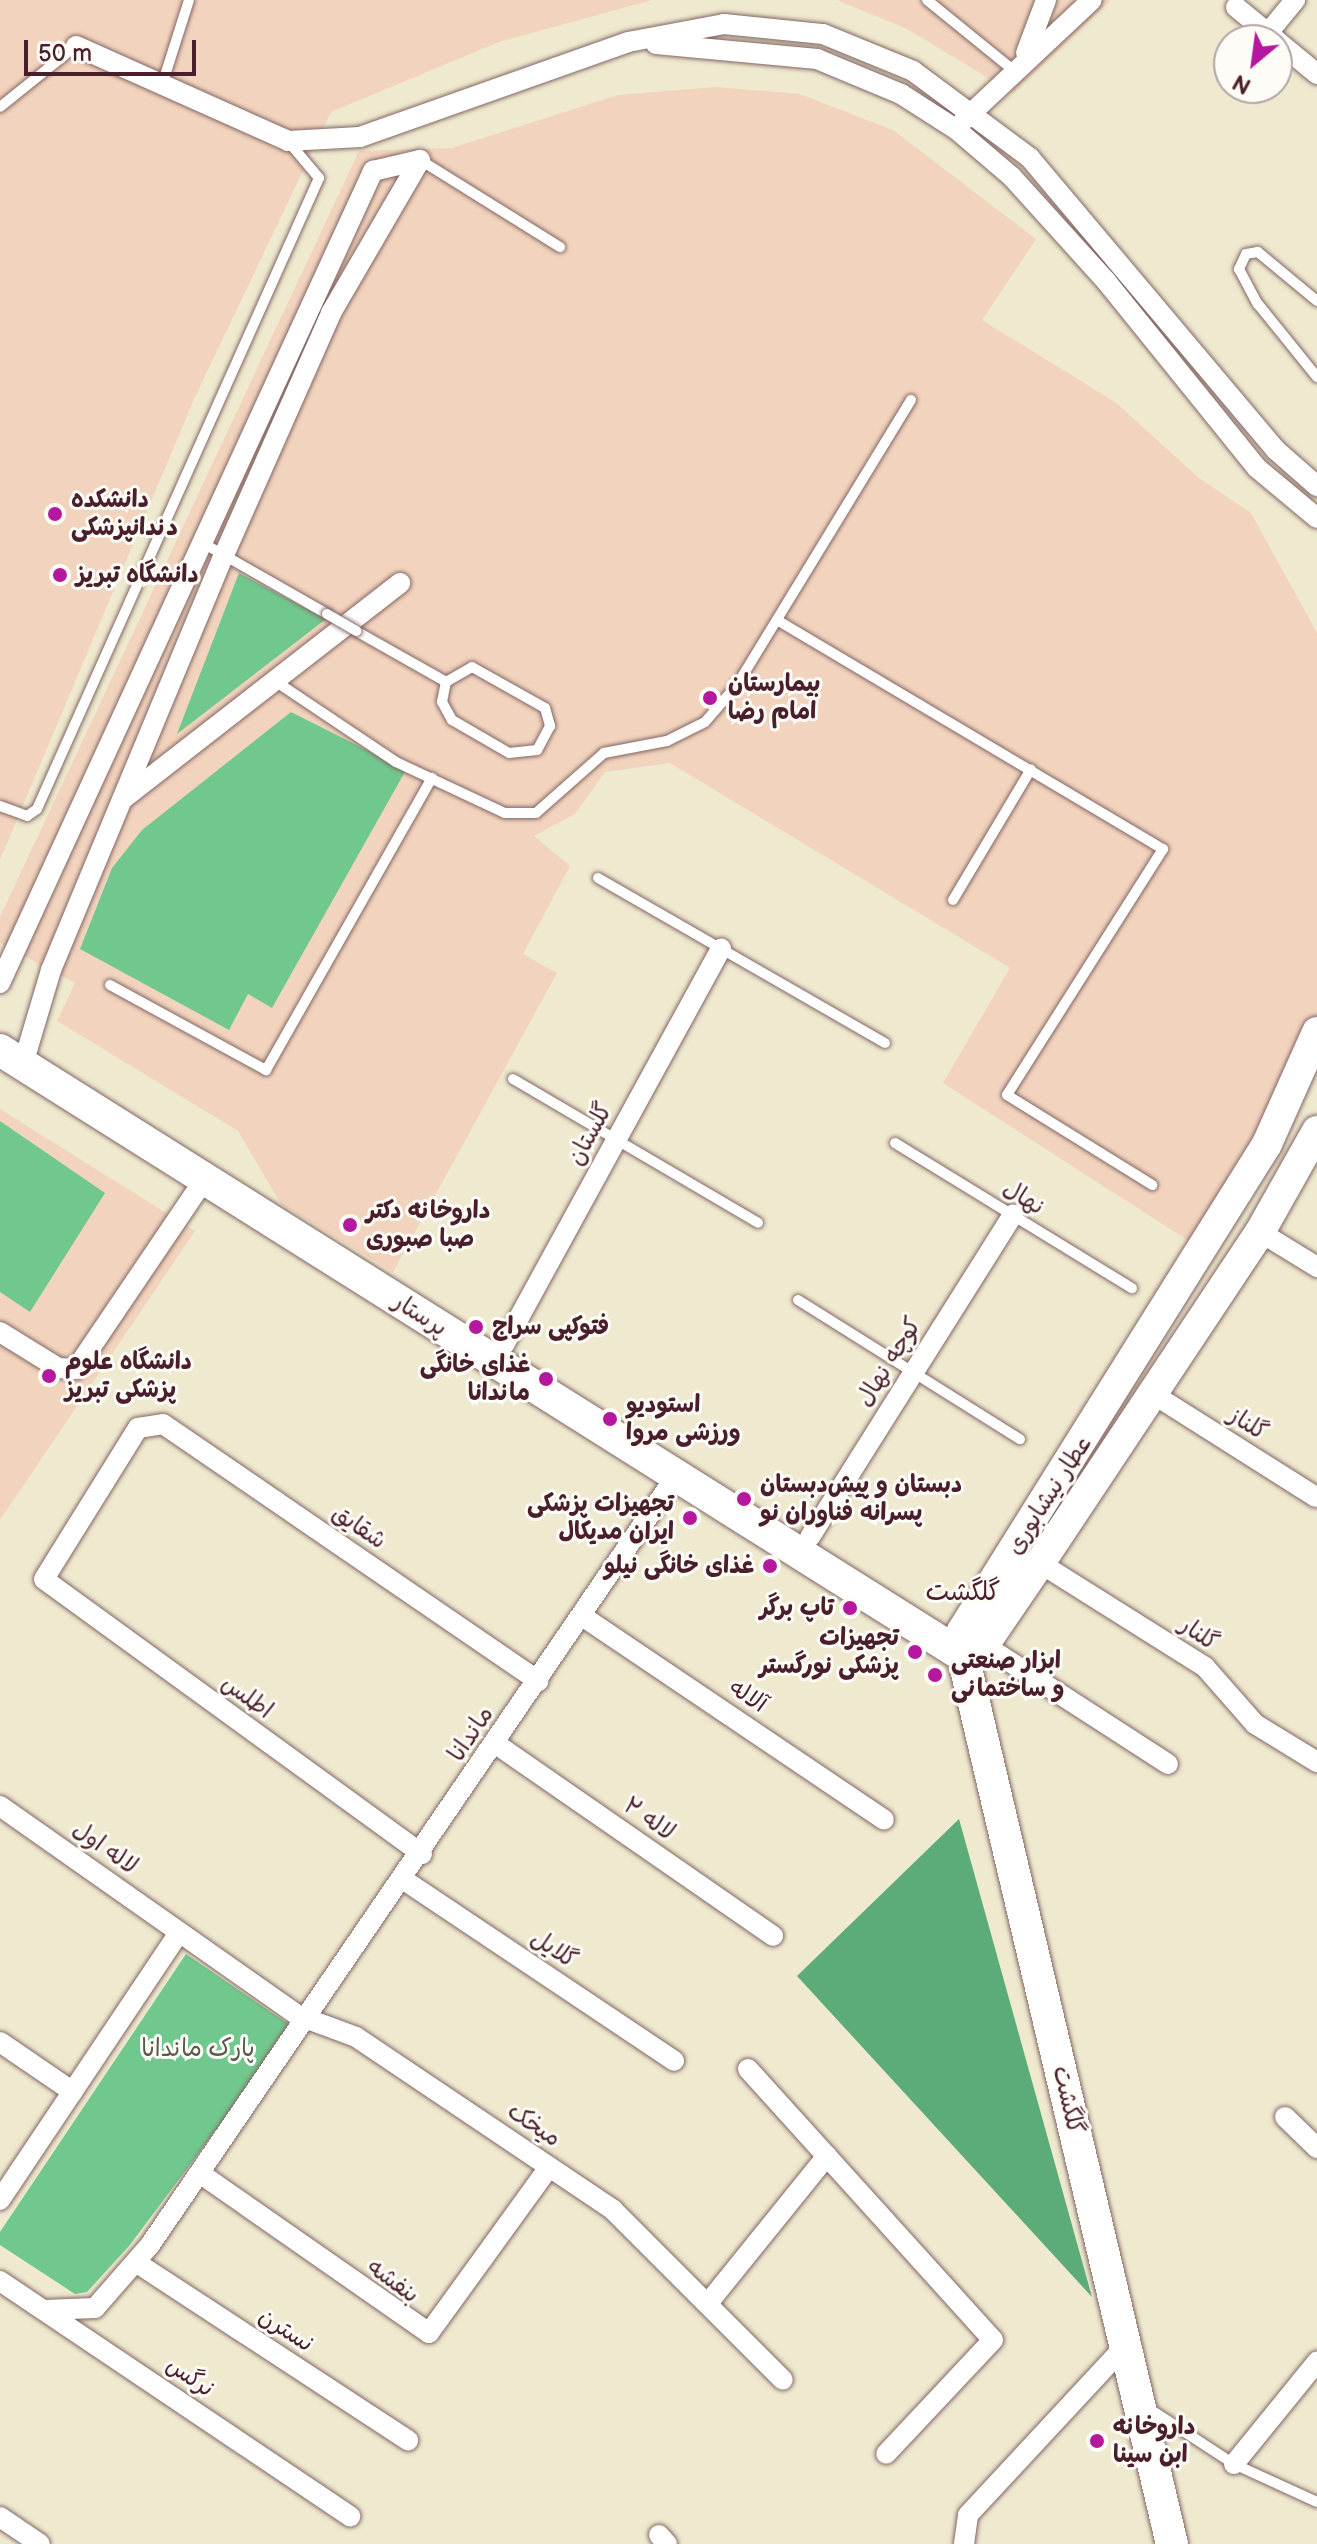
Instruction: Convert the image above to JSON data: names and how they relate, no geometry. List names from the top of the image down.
{
  "streets": {
    "main road": ["پرستار", "عطار نیشابوری", "گلگشت"],
    "street": [
      "گلستان",
      "کوچه نهال",
      "گلناز",
      "شقایق",
      "گلنار",
      "آلاله",
      "اطلس",
      "ماندانا",
      "لاله ۲",
      "لاله اول",
      "گلایل",
      "میخک",
      "بنفشه",
      "نسترن",
      "نرگس"
    ],
    "lane": ["نهال"]
  },
  "crossings": [
    ["گلستان", "پرستار"],
    ["نهال", "کوچه نهال"],
    ["پرستار", "کوچه نهال"],
    ["پرستار", "عطار نیشابوری"],
    ["پرستار", "ماندانا"],
    ["پرستار", "گلگشت"],
    ["گلناز", "عطار نیشابوری"],
    ["عطار نیشابوری", "گلنار"],
    ["عطار نیشابوری", "گلگشت"],
    ["شقایق", "اطلس"],
    ["شقایق", "ماندانا"],
    ["آلاله", "ماندانا"],
    ["اطلس", "ماندانا"],
    ["ماندانا", "لاله ۲"],
    ["ماندانا", "گلایل"],
    ["ماندانا", "میخک"],
    ["ماندانا", "بنفشه"],
    ["ماندانا", "نسترن"],
    ["ماندانا", "نرگس"],
    ["میخک", "بنفشه"]
  ],
  "districts": ["گلگشت"],
  "parks": ["پارک ماندانا"],
  "places": [
    "دانشکده دندانپزشکی",
    "دانشگاه تبریز",
    "بیمارستان امام رضا",
    "داروخانه دکتر صبا صبوری",
    "فتوکپی سراج",
    "دانشگاه علوم پزشکی تبریز",
    "غذای خانگی ماندانا",
    "استودیو ورزشی مروا",
    "دبستان و پیش‌دبستان پسرانه فناوران نو",
    "تجهیزات پزشکی ایران مدیکال",
    "غذای خانگی نیلو",
    "تاپ برگر",
    "تجهیزات پزشکی نورگستر",
    "ابزار صنعتی و ساختمانی",
    "داروخانه ابن سینا"
  ],
  "scale_bar": "50 m",
  "north": "bottom left"
}
